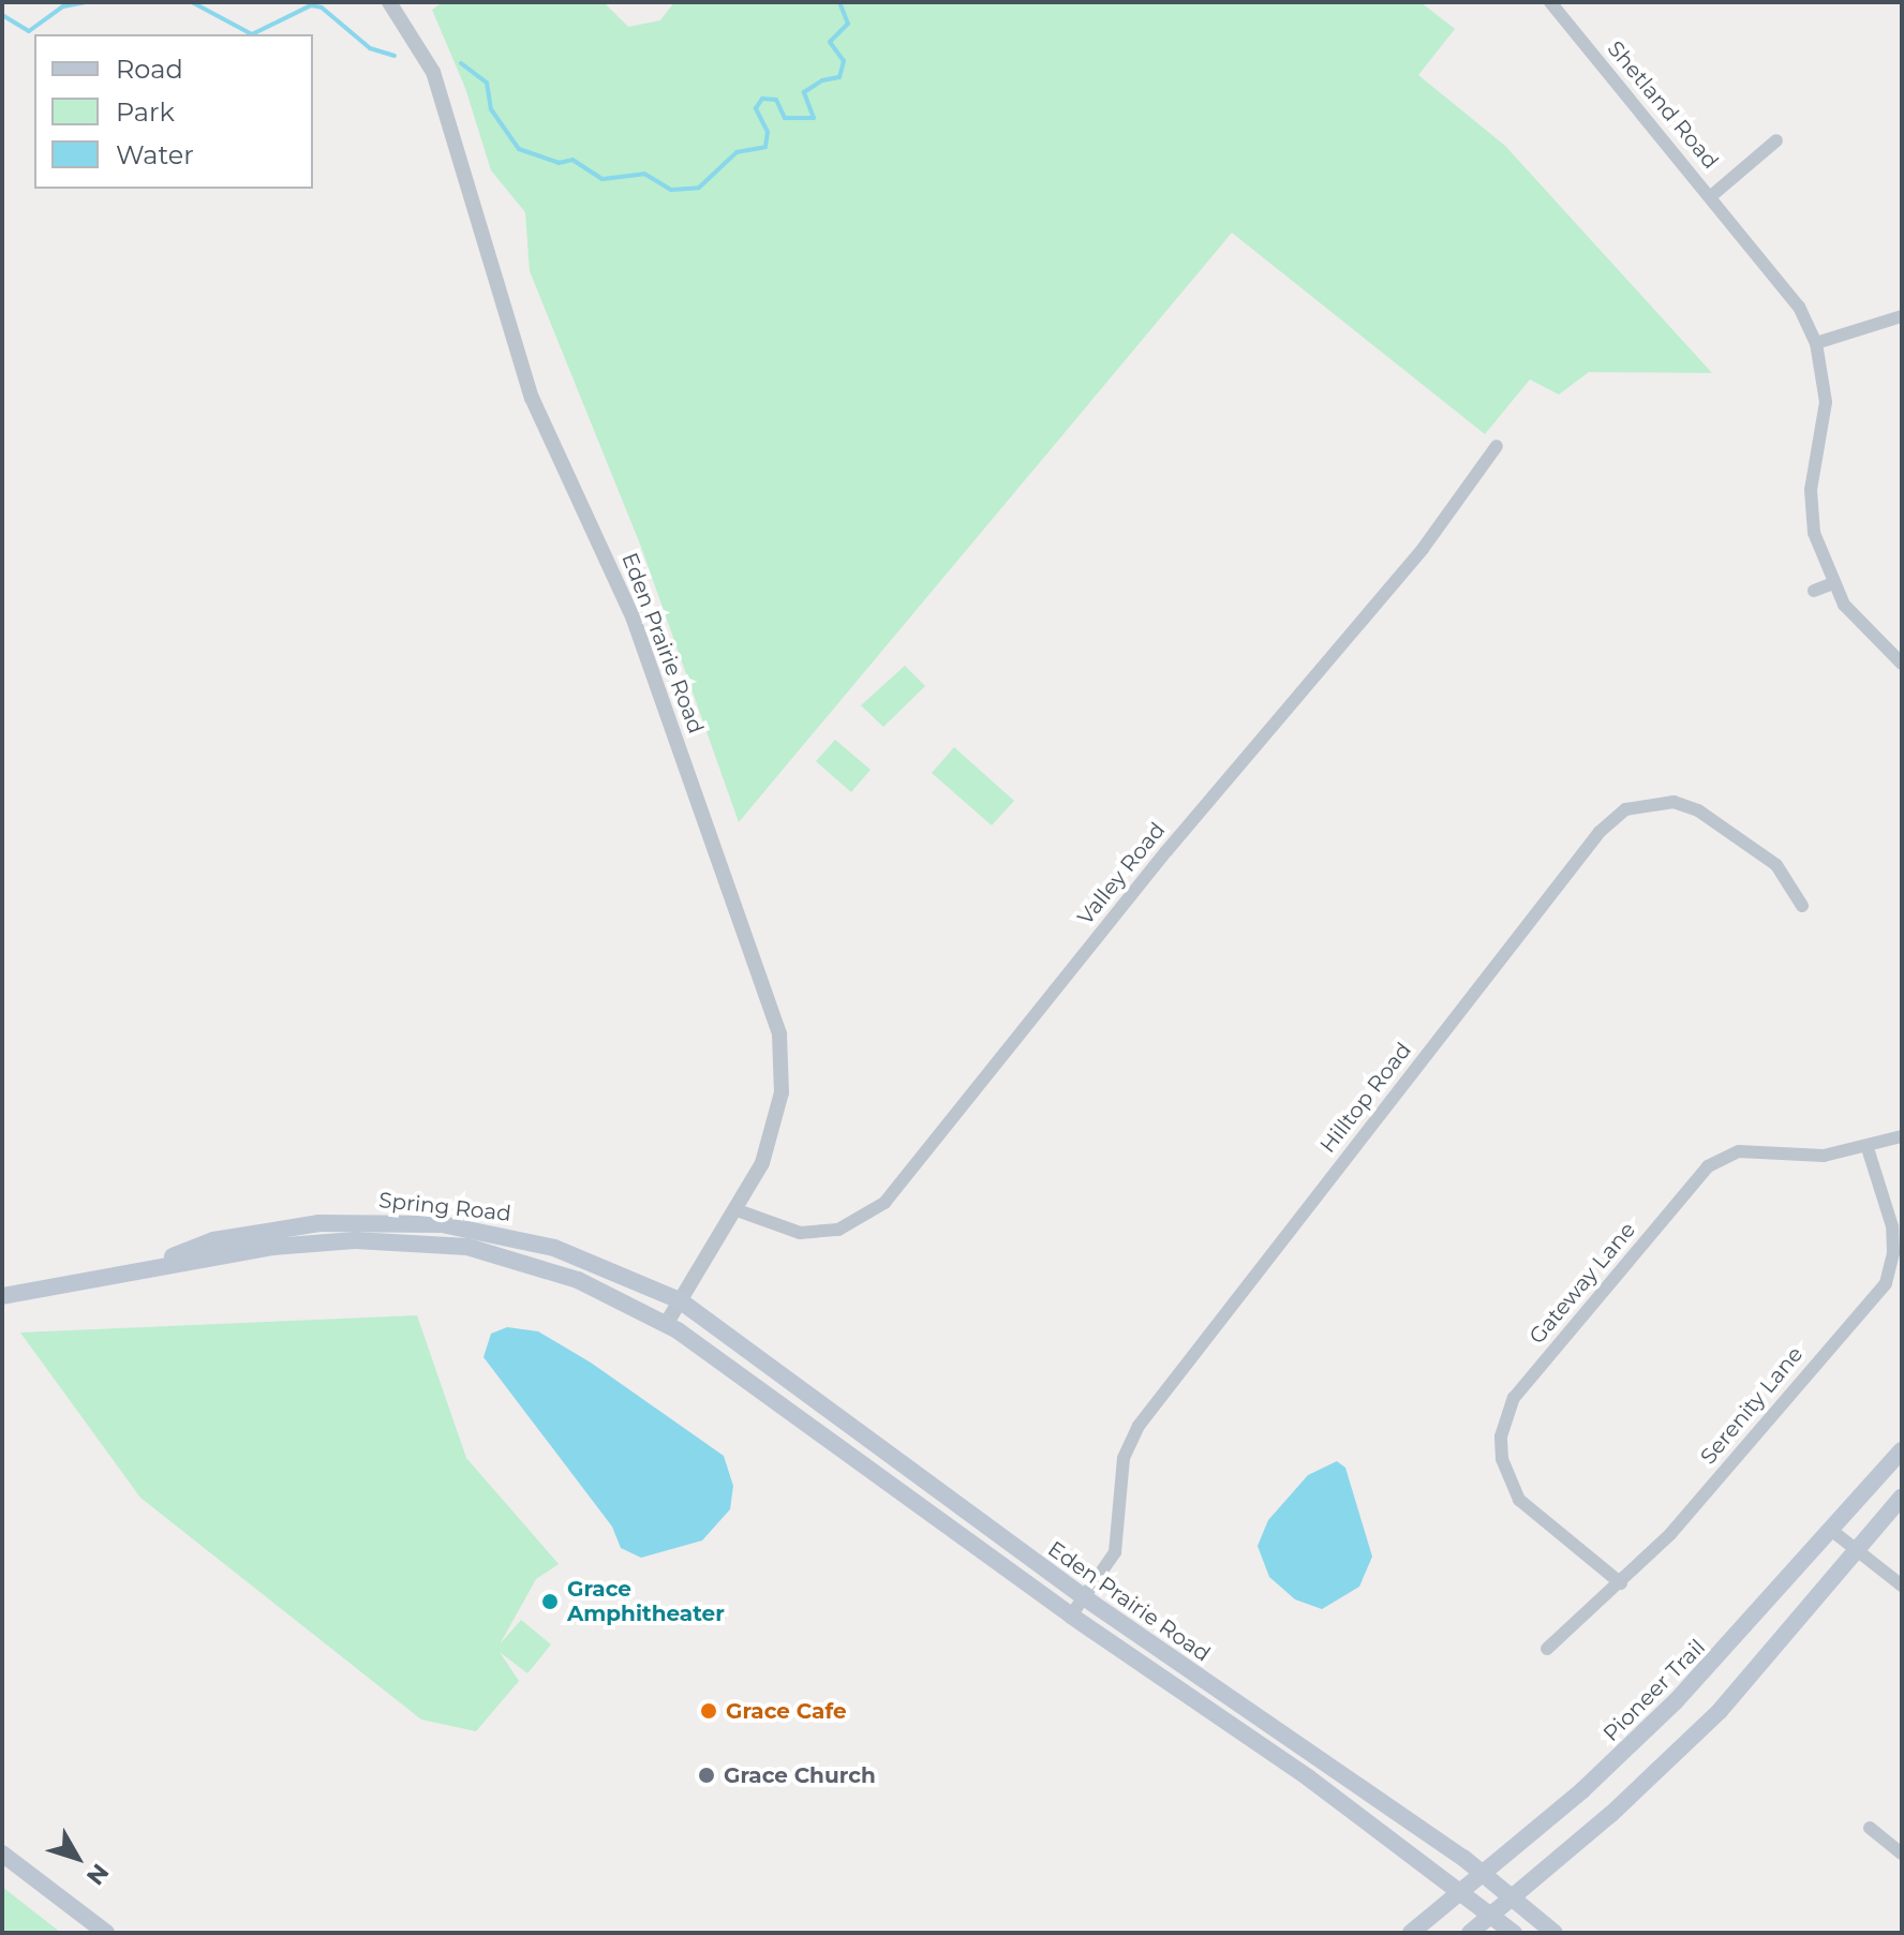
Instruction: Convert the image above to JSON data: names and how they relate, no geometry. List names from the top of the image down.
{
  "streets": {
    "main road": ["Eden Prairie Road", "Spring Road", "Pioneer Trail"],
    "street": [
      "Shetland Road",
      "Valley Road",
      "Hilltop Road",
      "Gateway Lane",
      "Serenity Lane"
    ]
  },
  "crossings": [
    ["Eden Prairie Road", "Valley Road"],
    ["Eden Prairie Road", "Hilltop Road"],
    ["Eden Prairie Road", "Spring Road"],
    ["Eden Prairie Road", "Pioneer Trail"],
    ["Gateway Lane", "Serenity Lane"]
  ],
  "places": ["Grace Amphitheater", "Grace Cafe", "Grace Church"],
  "legend": ["Road", "Park", "Water"],
  "north": "bottom right"
}
